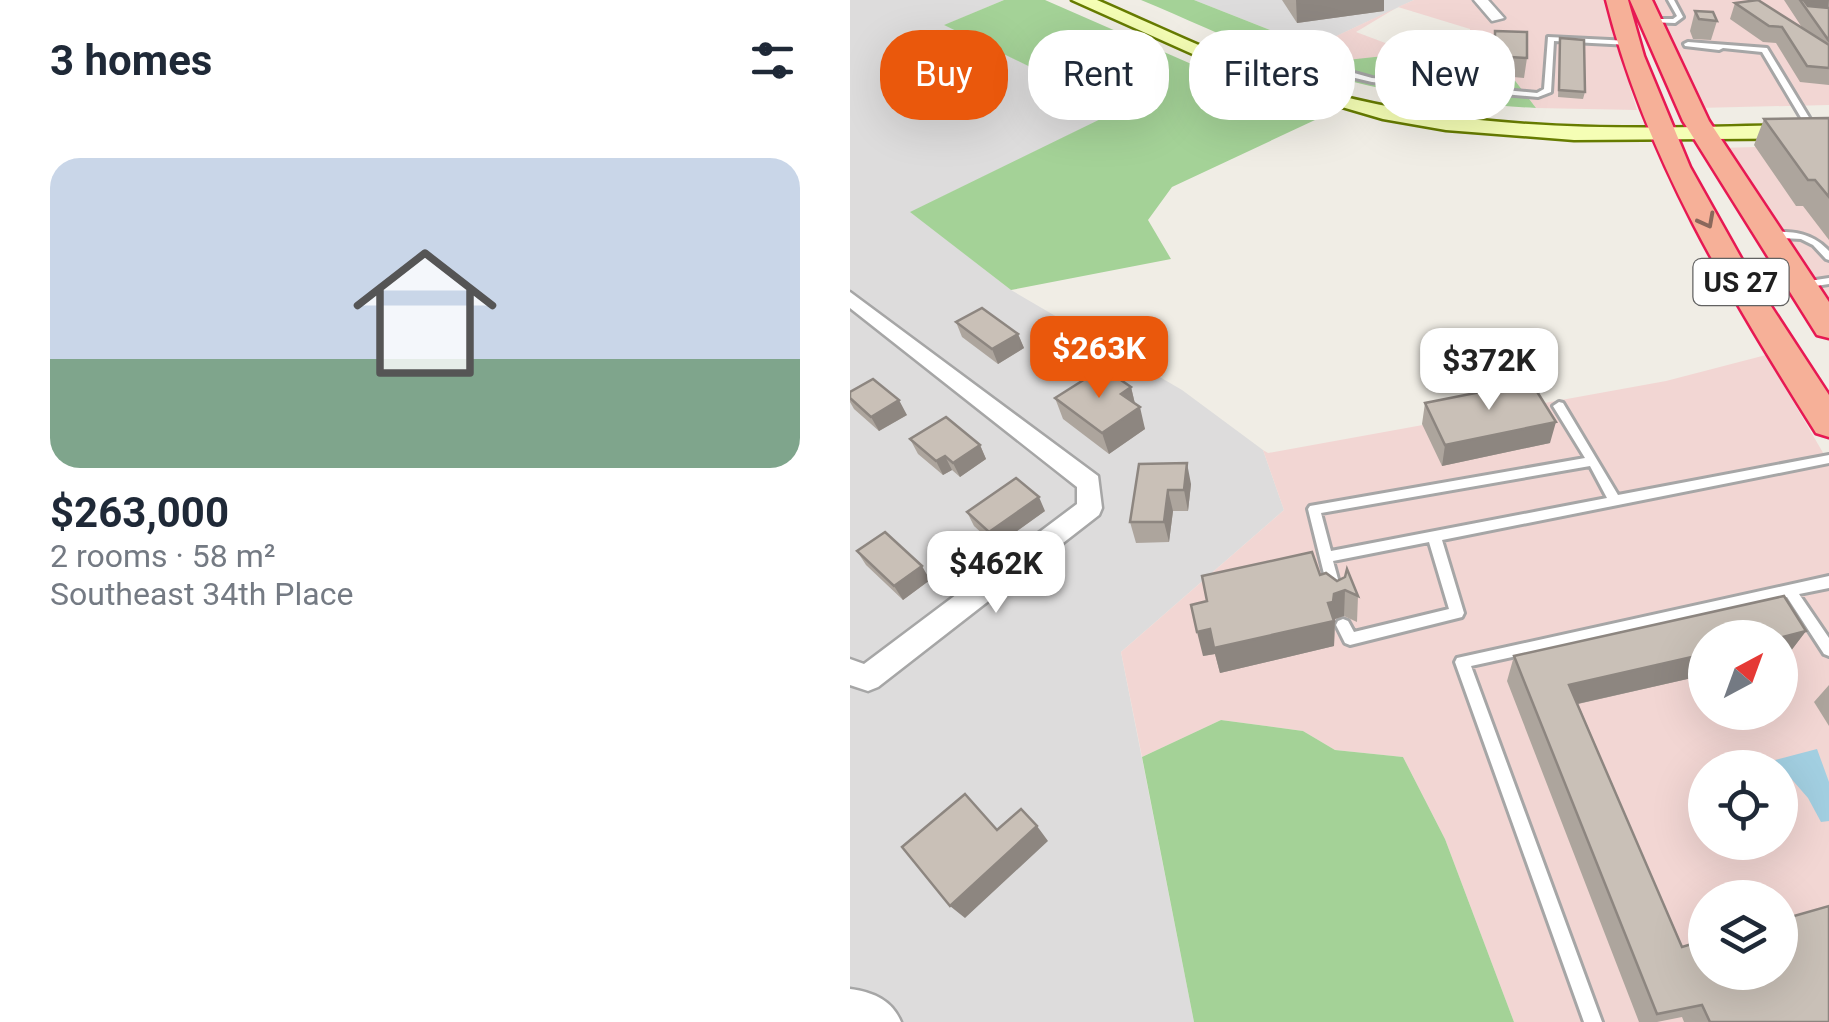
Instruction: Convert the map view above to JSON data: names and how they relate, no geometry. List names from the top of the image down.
{
  "streets": {
    "highway": ["US 27"]
  },
  "north": "top right",
  "page": {
    "heading": "3 homes",
    "chip": [
      "Buy",
      "Rent",
      "Filters",
      "New"
    ],
    "list": [
      {
        "name": "$263,000",
        "note": "2 rooms · 58 m² · Southeast 34th Place"
      }
    ],
    "price": ["$263K", "$372K", "$462K"]
  }
}
